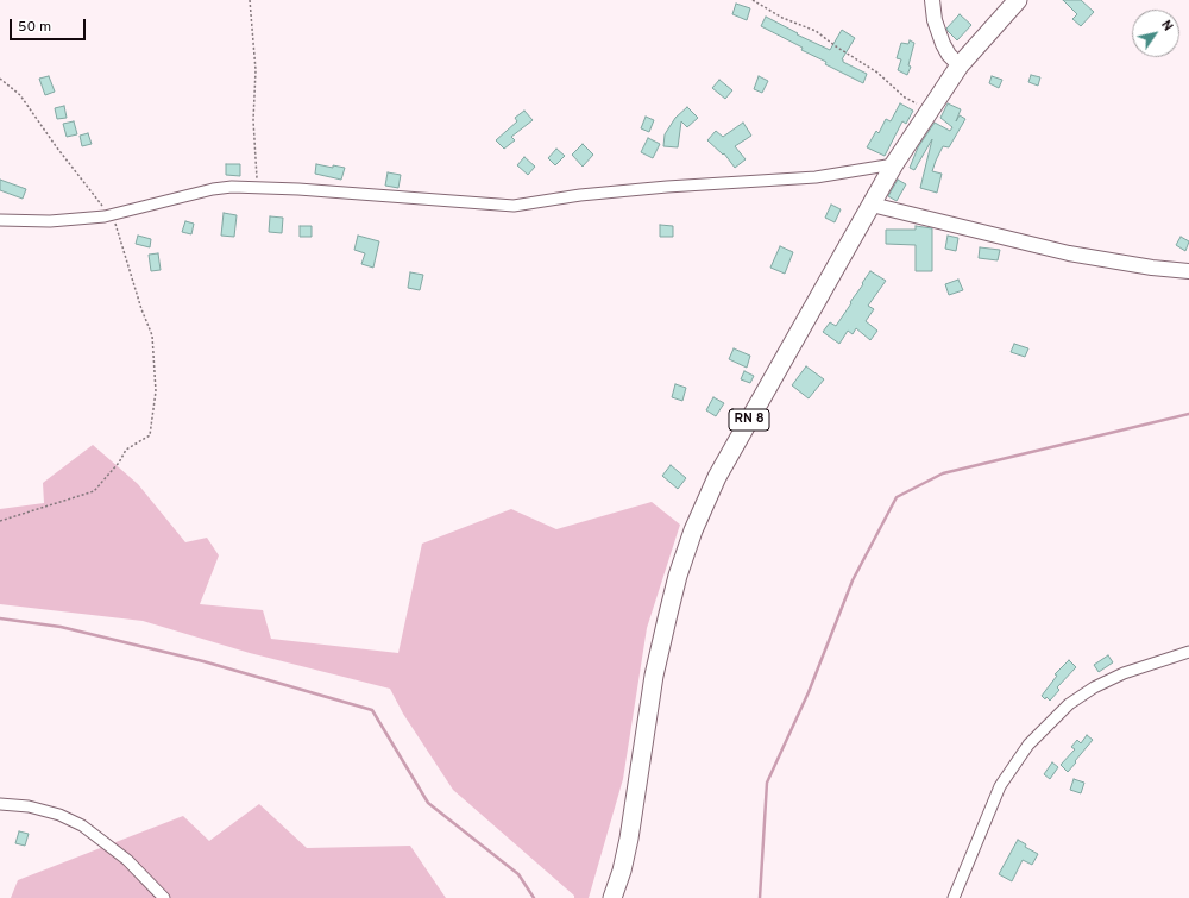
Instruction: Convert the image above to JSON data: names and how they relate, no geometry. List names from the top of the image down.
{
  "streets": {
    "main road": ["RN 8"]
  },
  "scale_bar": "50 m",
  "north": "top right"
}
